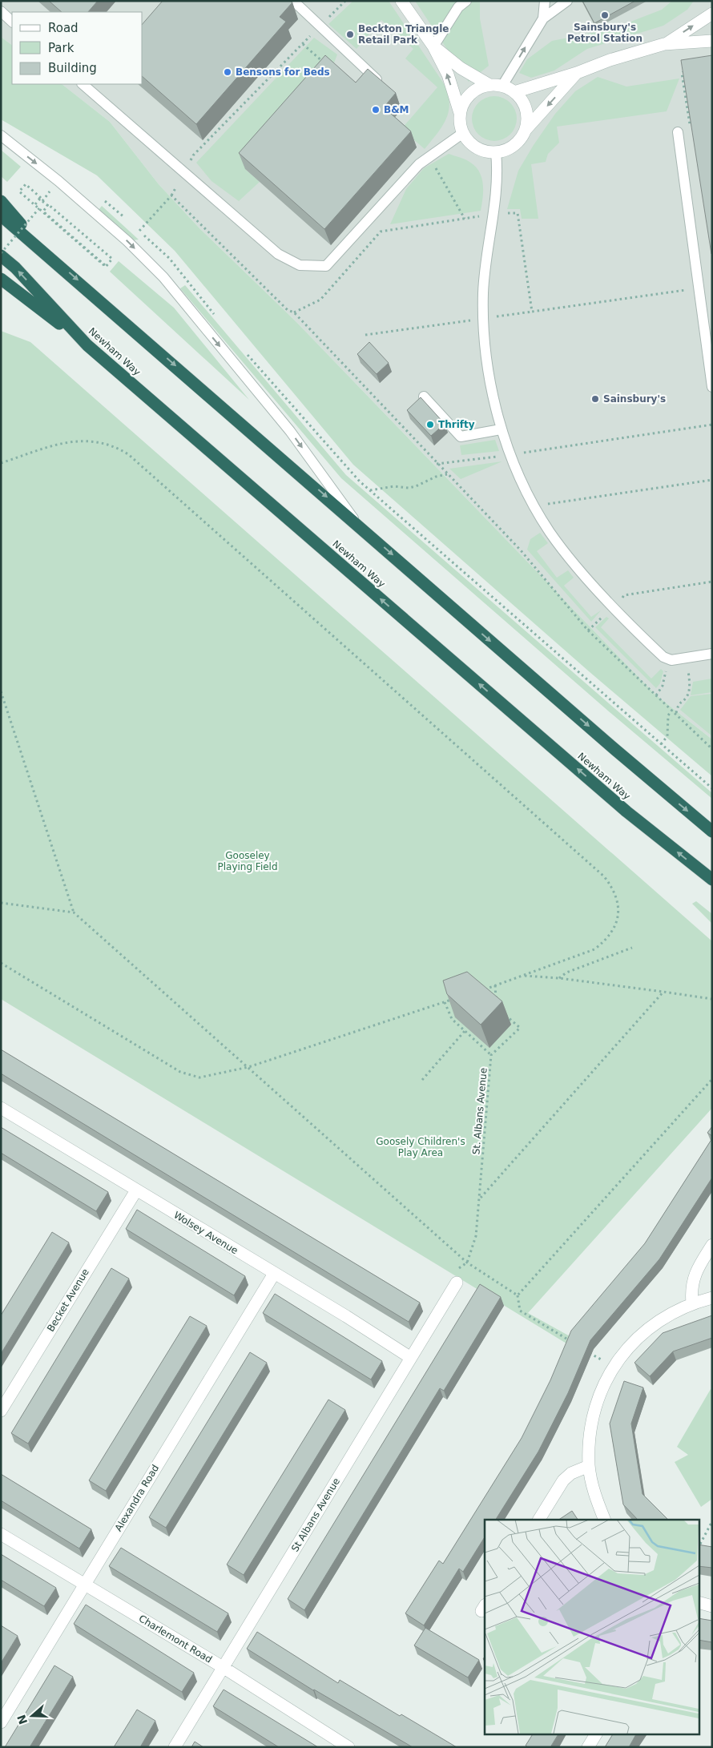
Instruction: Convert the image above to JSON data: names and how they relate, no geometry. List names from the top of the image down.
{
  "streets": {
    "highway": ["Newham Way"],
    "street": [
      "Wolsey Avenue",
      "Becket Avenue",
      "Alexandra Road",
      "St Albans Avenue",
      "Charlemont Road"
    ],
    "path": ["St. Albans Avenue"]
  },
  "crossings": [
    ["Wolsey Avenue", "Becket Avenue"],
    ["Wolsey Avenue", "Alexandra Road"],
    ["Wolsey Avenue", "St Albans Avenue"],
    ["Alexandra Road", "Charlemont Road"],
    ["St Albans Avenue", "Charlemont Road"]
  ],
  "parks": ["Gooseley Playing Field", "Goosely Children's Play Area"],
  "places": [
    "Sainsbury's Petrol Station",
    "Beckton Triangle Retail Park",
    "Bensons for Beds",
    "B&M",
    "Sainsbury's",
    "Thrifty"
  ],
  "legend": ["Road", "Park", "Building"],
  "north": "left"
}
